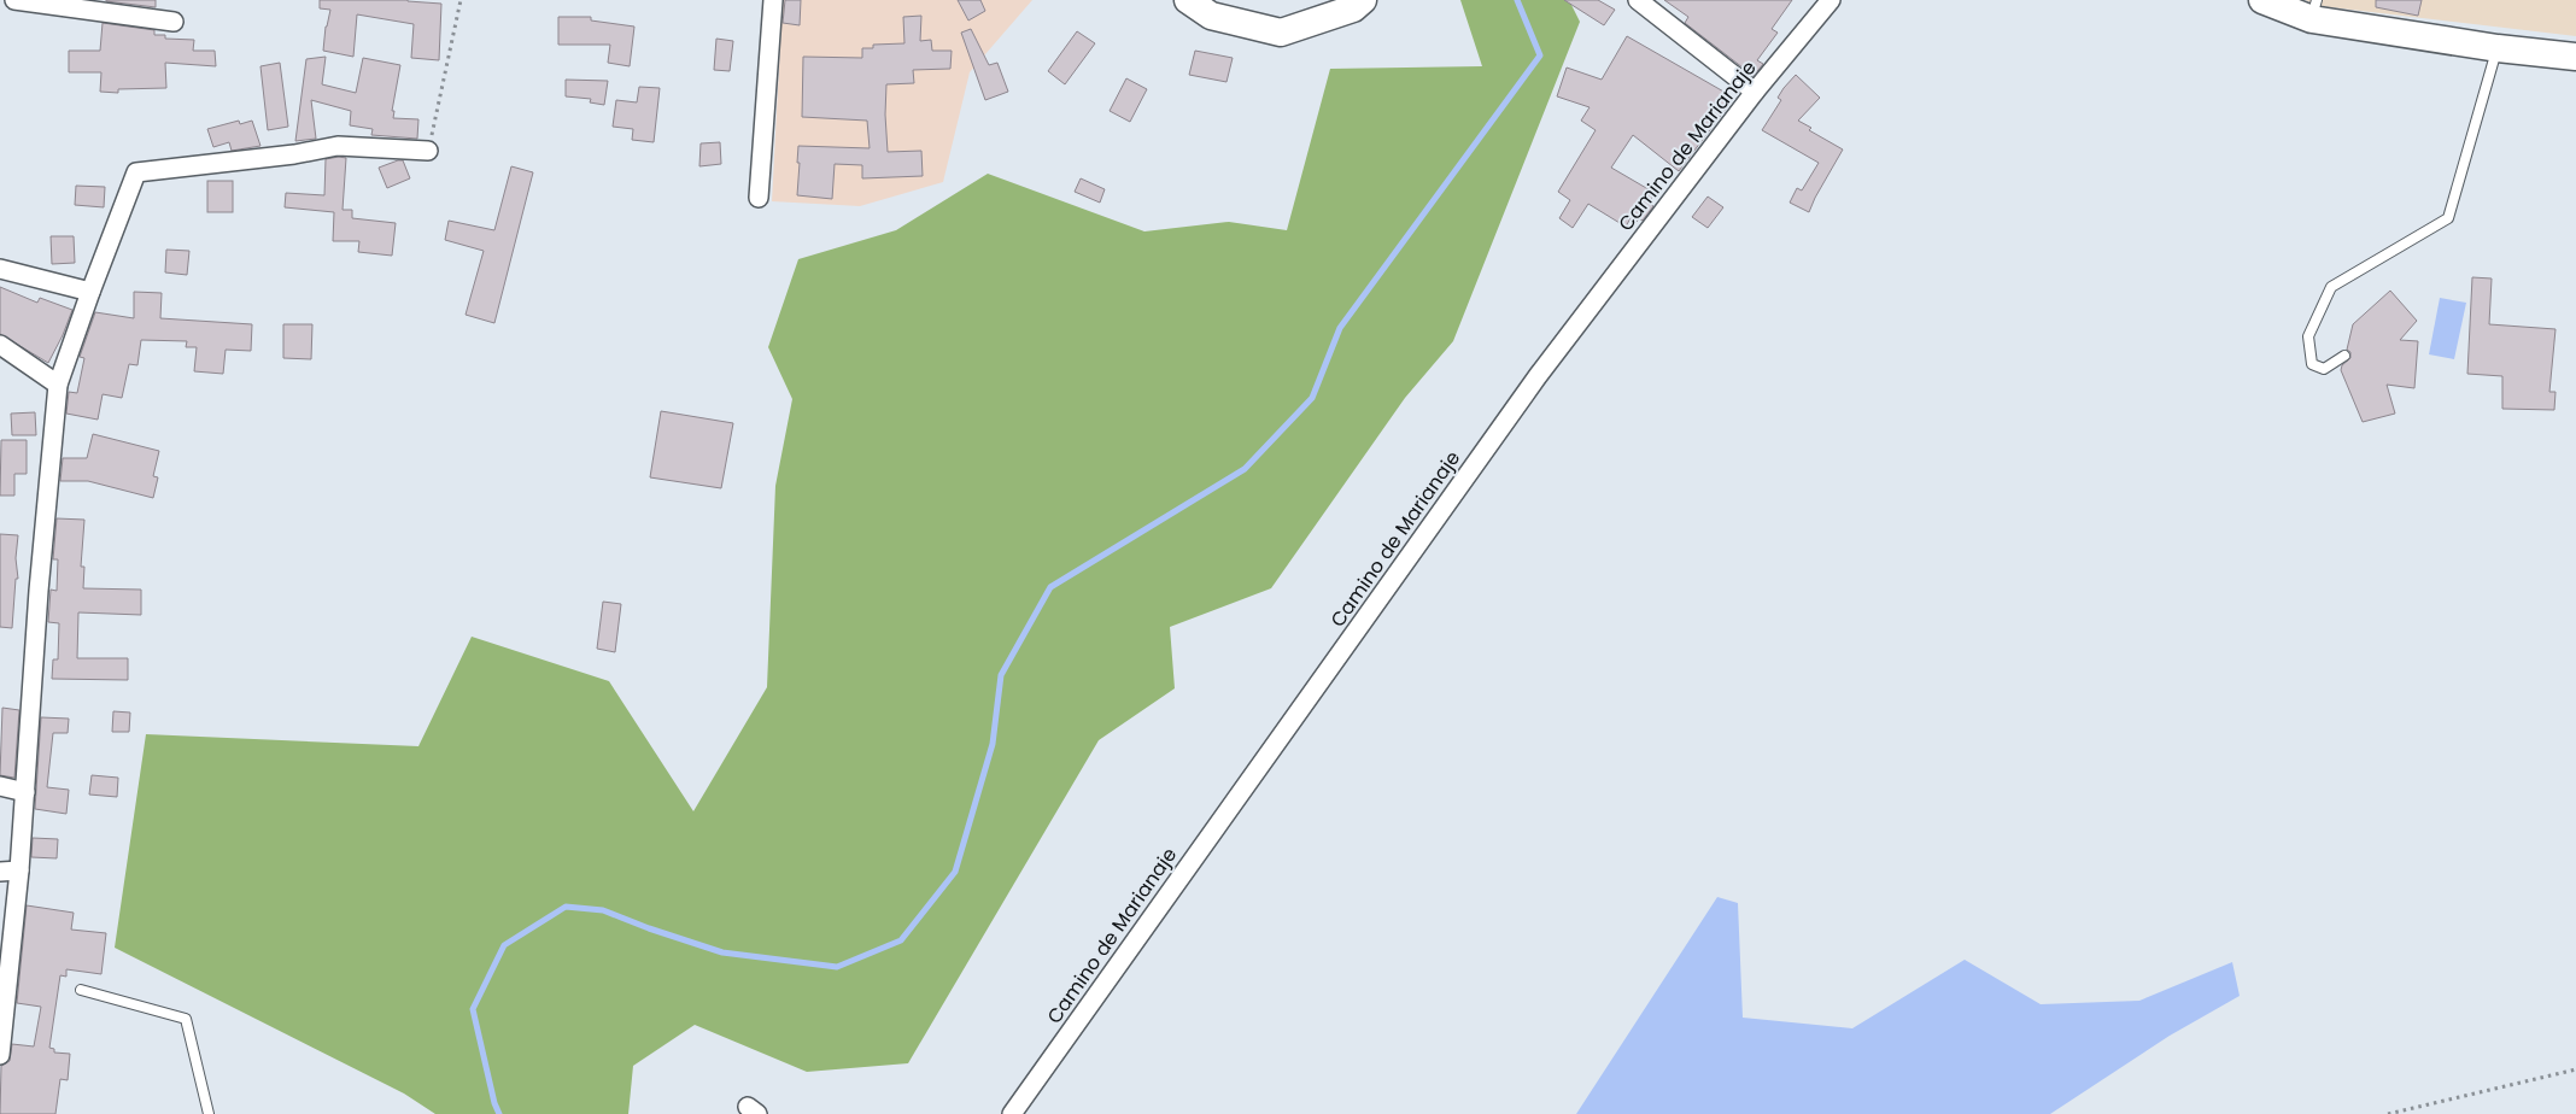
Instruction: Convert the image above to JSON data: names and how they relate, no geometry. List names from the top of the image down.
{
  "streets": {
    "street": ["Camino de Marianaje"]
  }
}
